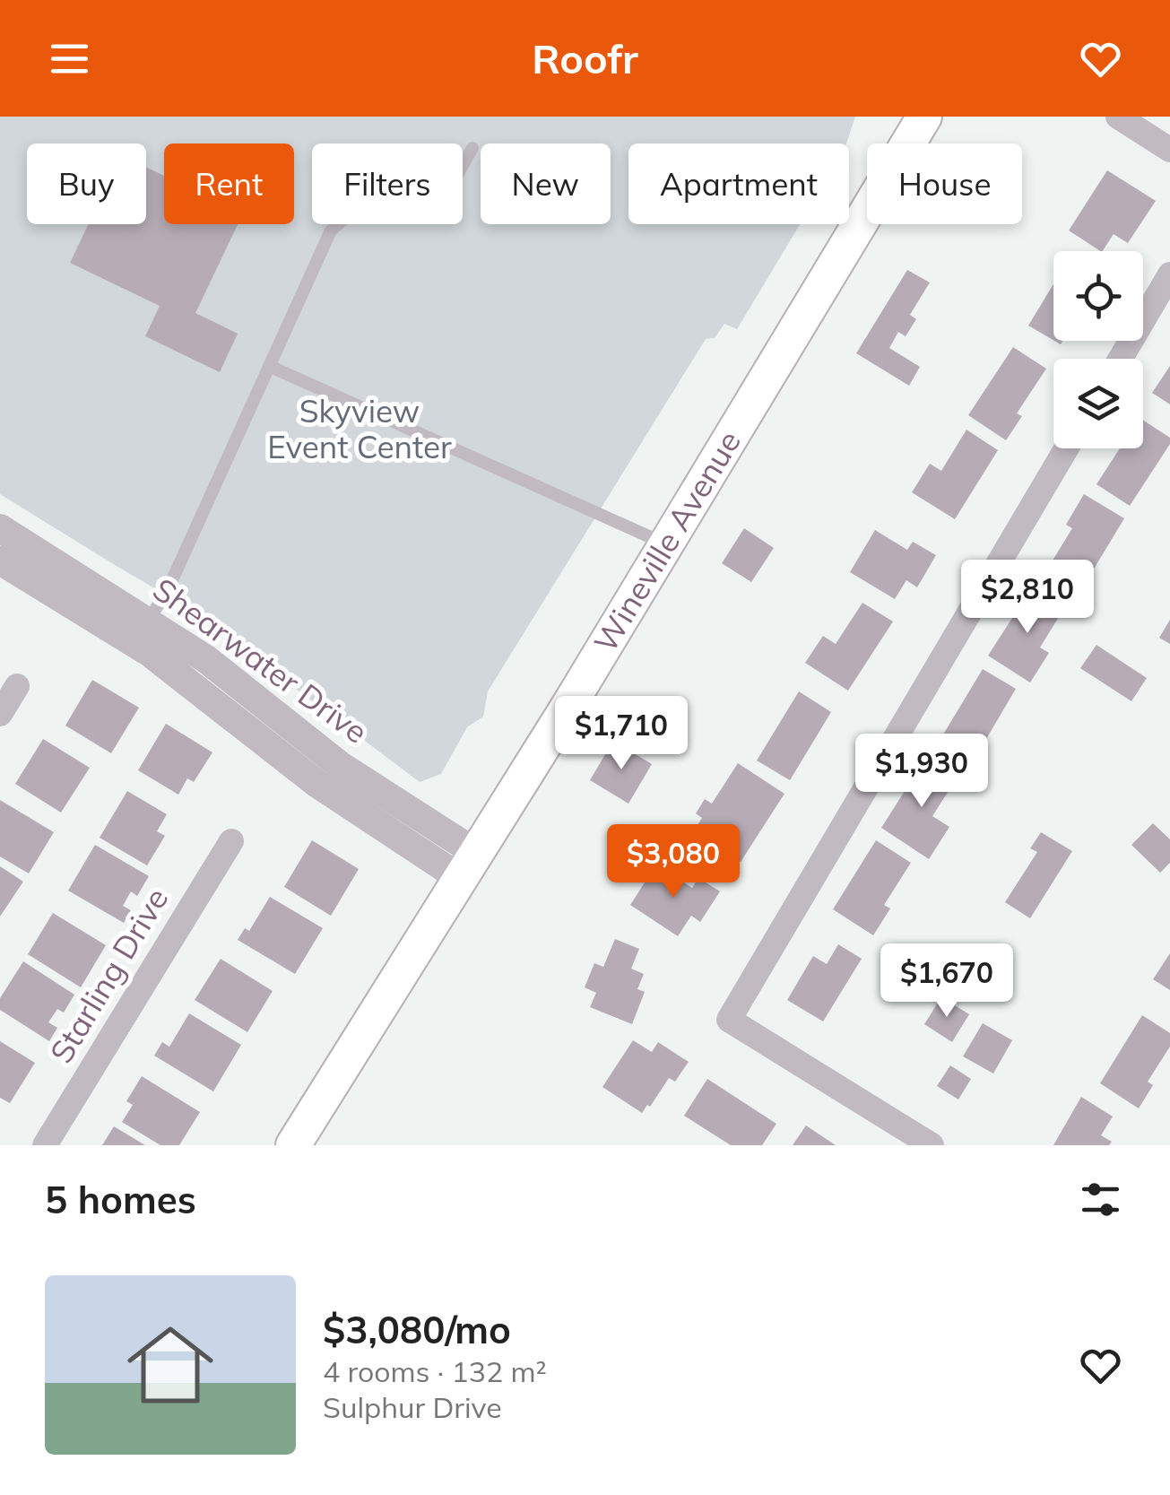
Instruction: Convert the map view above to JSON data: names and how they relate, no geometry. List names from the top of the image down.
{
  "streets": {
    "main road": ["Wineville Avenue"],
    "street": ["Shearwater Drive", "Starling Drive"]
  },
  "crossings": [
    ["Wineville Avenue", "Shearwater Drive"]
  ],
  "parks": ["Skyview Event Center"],
  "page": {
    "header": "Roofr",
    "chip": [
      "Buy",
      "Rent",
      "Filters",
      "New",
      "Apartment",
      "House"
    ],
    "price": [
      "$2,810",
      "$1,710",
      "$1,930",
      "$3,080",
      "$1,670"
    ],
    "heading": "5 homes",
    "list": [
      {
        "name": "$3,080/mo",
        "note": "4 rooms · 132 m² · Sulphur Drive"
      }
    ]
  }
}
